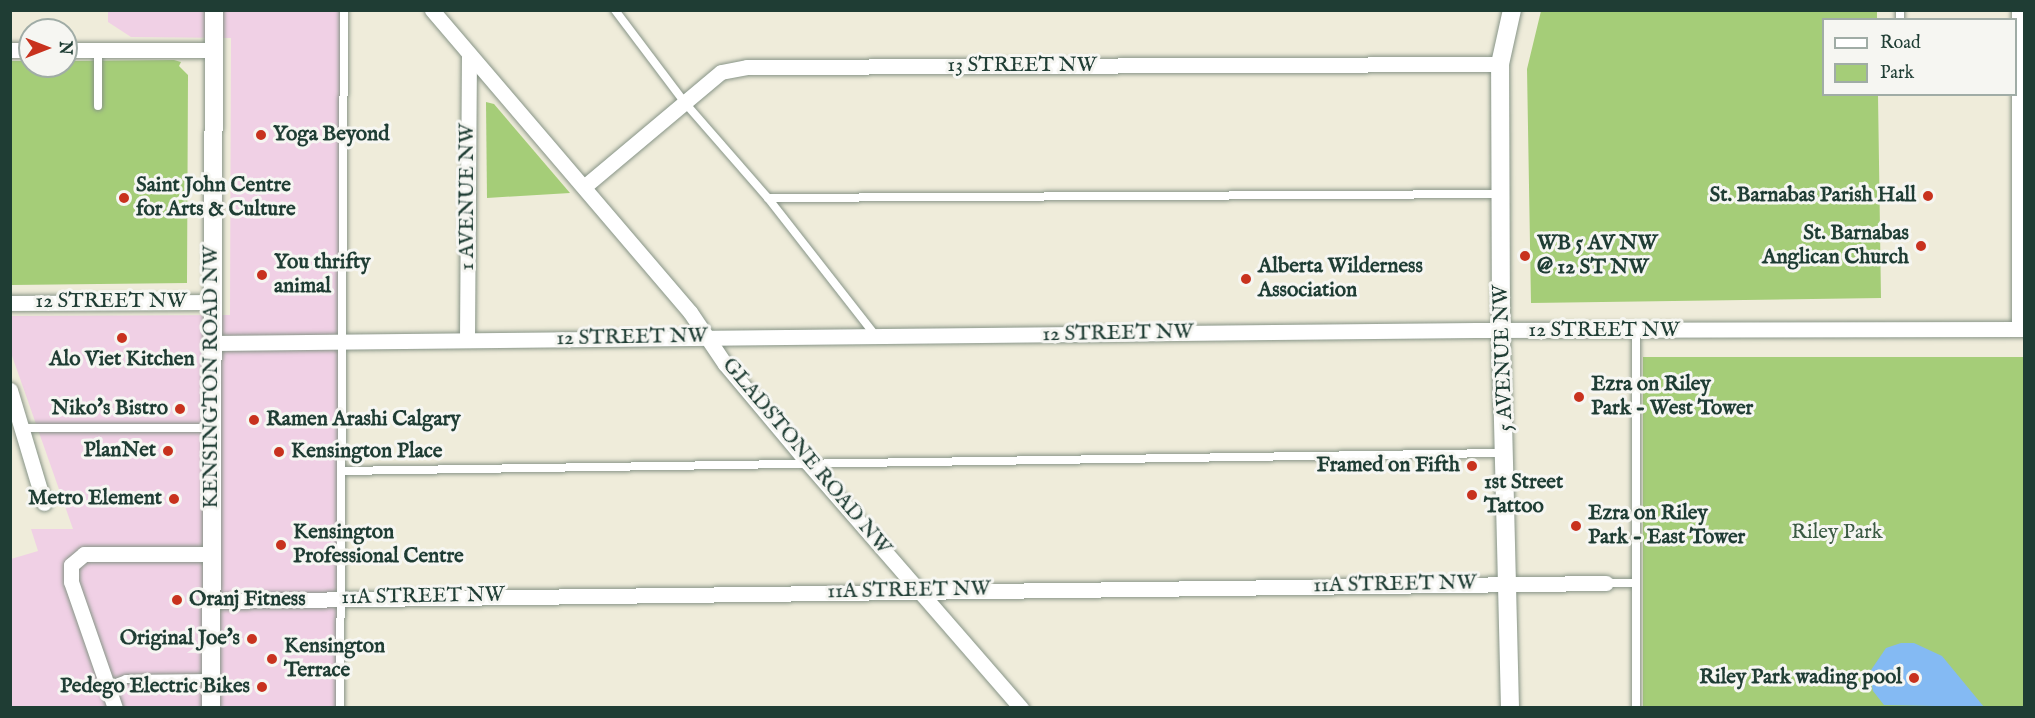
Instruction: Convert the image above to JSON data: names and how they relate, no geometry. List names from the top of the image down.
{
  "streets": {
    "street": [
      "13 STREET NW",
      "1 AVENUE NW",
      "12 STREET NW",
      "5 AVENUE NW",
      "KENSINGTON ROAD NW",
      "GLADSTONE ROAD NW",
      "11A STREET NW"
    ]
  },
  "crossings": [
    ["13 STREET NW", "5 AVENUE NW"],
    ["13 STREET NW", "GLADSTONE ROAD NW"],
    ["1 AVENUE NW", "12 STREET NW"],
    ["1 AVENUE NW", "GLADSTONE ROAD NW"],
    ["12 STREET NW", "5 AVENUE NW"],
    ["12 STREET NW", "KENSINGTON ROAD NW"],
    ["12 STREET NW", "GLADSTONE ROAD NW"],
    ["5 AVENUE NW", "11A STREET NW"],
    ["KENSINGTON ROAD NW", "11A STREET NW"],
    ["GLADSTONE ROAD NW", "11A STREET NW"]
  ],
  "parks": ["Riley Park"],
  "places": [
    "Yoga Beyond",
    "St. Barnabas Parish Hall",
    "Saint John Centre for Arts & Culture",
    "St. Barnabas Anglican Church",
    "WB 5 AV NW @ 12 ST NW",
    "You thrifty animal",
    "Alberta Wilderness Association",
    "Alo Viet Kitchen",
    "Ezra on Riley Park - West Tower",
    "Niko's Bistro",
    "Ramen Arashi Calgary",
    "PlanNet",
    "Kensington Place",
    "Framed on Fifth",
    "1st Street Tattoo",
    "Metro Element",
    "Ezra on Riley Park - East Tower",
    "Kensington Professional Centre",
    "Oranj Fitness",
    "Original Joe's",
    "Kensington Terrace",
    "Riley Park wading pool",
    "Pedego Electric Bikes"
  ],
  "legend": ["Road", "Park"],
  "north": "right"
}
